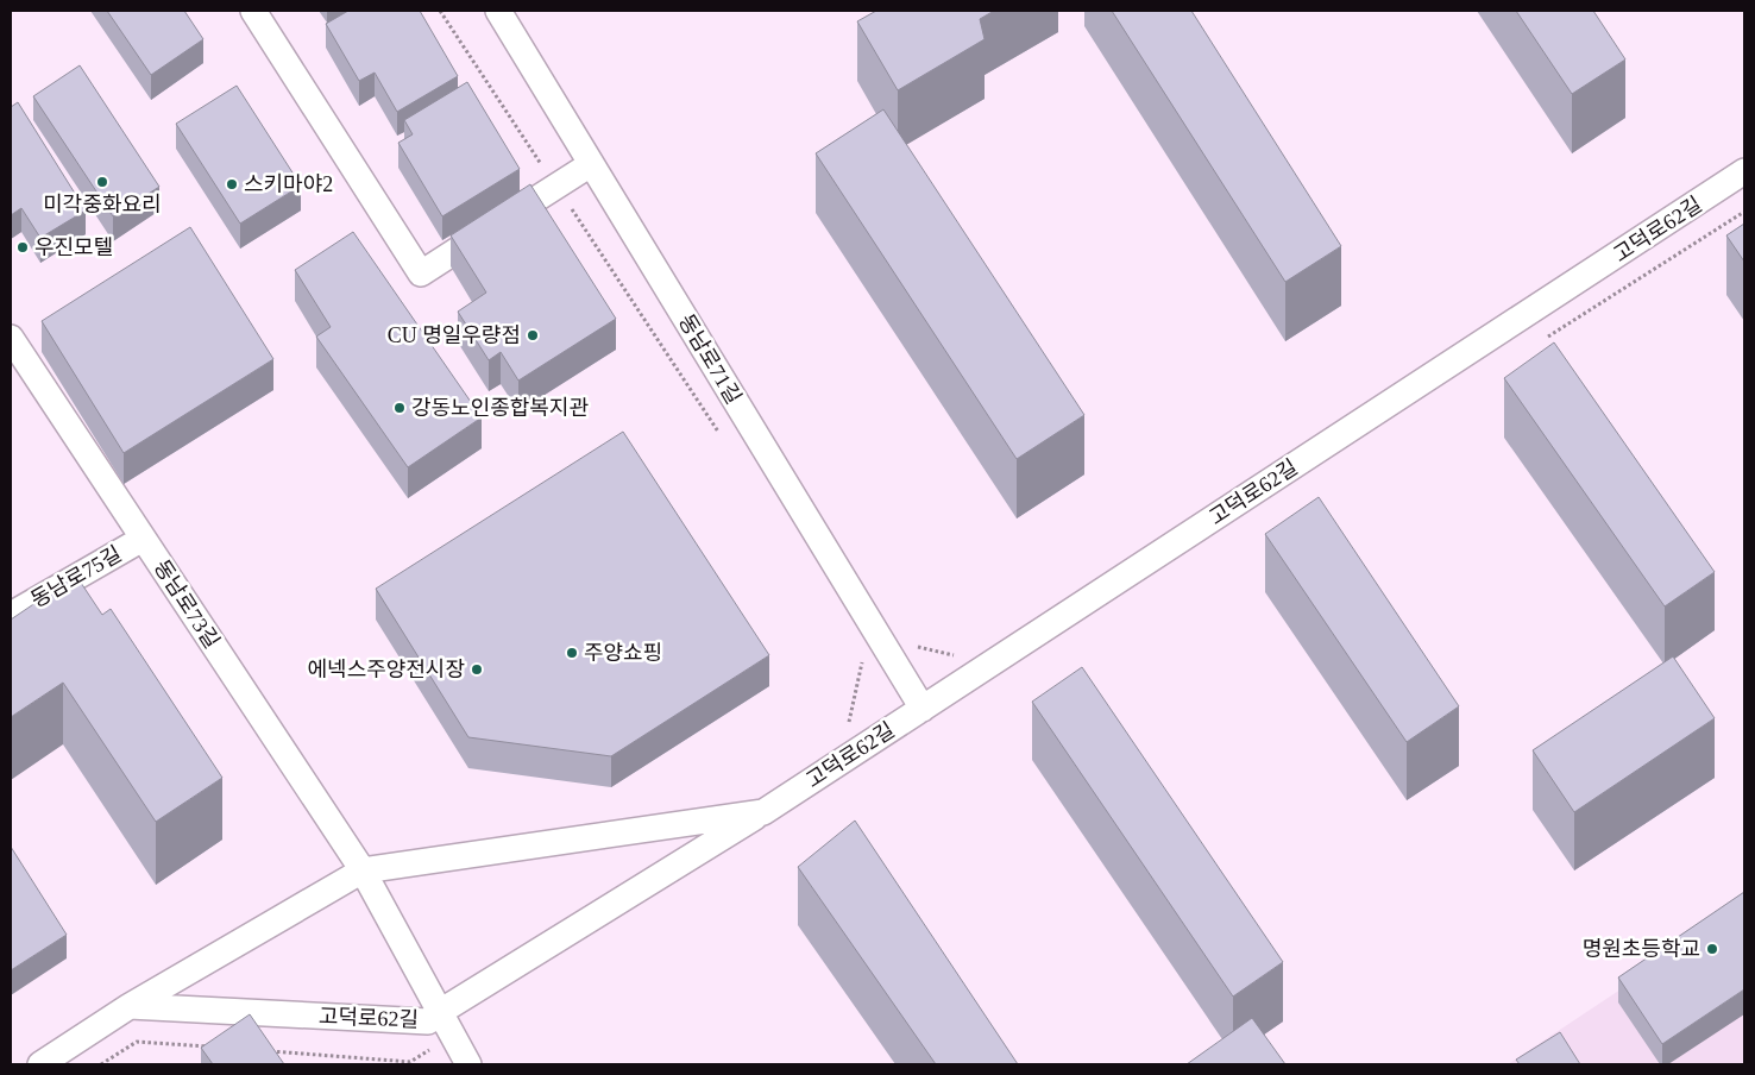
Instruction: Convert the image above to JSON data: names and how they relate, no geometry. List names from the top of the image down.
{
  "streets": {
    "street": [
      "고덕로62길",
      "동남로71길",
      "동남로75길",
      "동남로73길"
    ]
  },
  "crossings": [
    ["고덕로62길", "동남로71길"],
    ["고덕로62길", "동남로73길"],
    ["동남로75길", "동남로73길"]
  ],
  "places": [
    "미각중화요리",
    "스키마야2",
    "우진모텔",
    "CU 명일우량점",
    "강동노인종합복지관",
    "주양쇼핑",
    "에넥스주양전시장",
    "명원초등학교"
  ]
}
